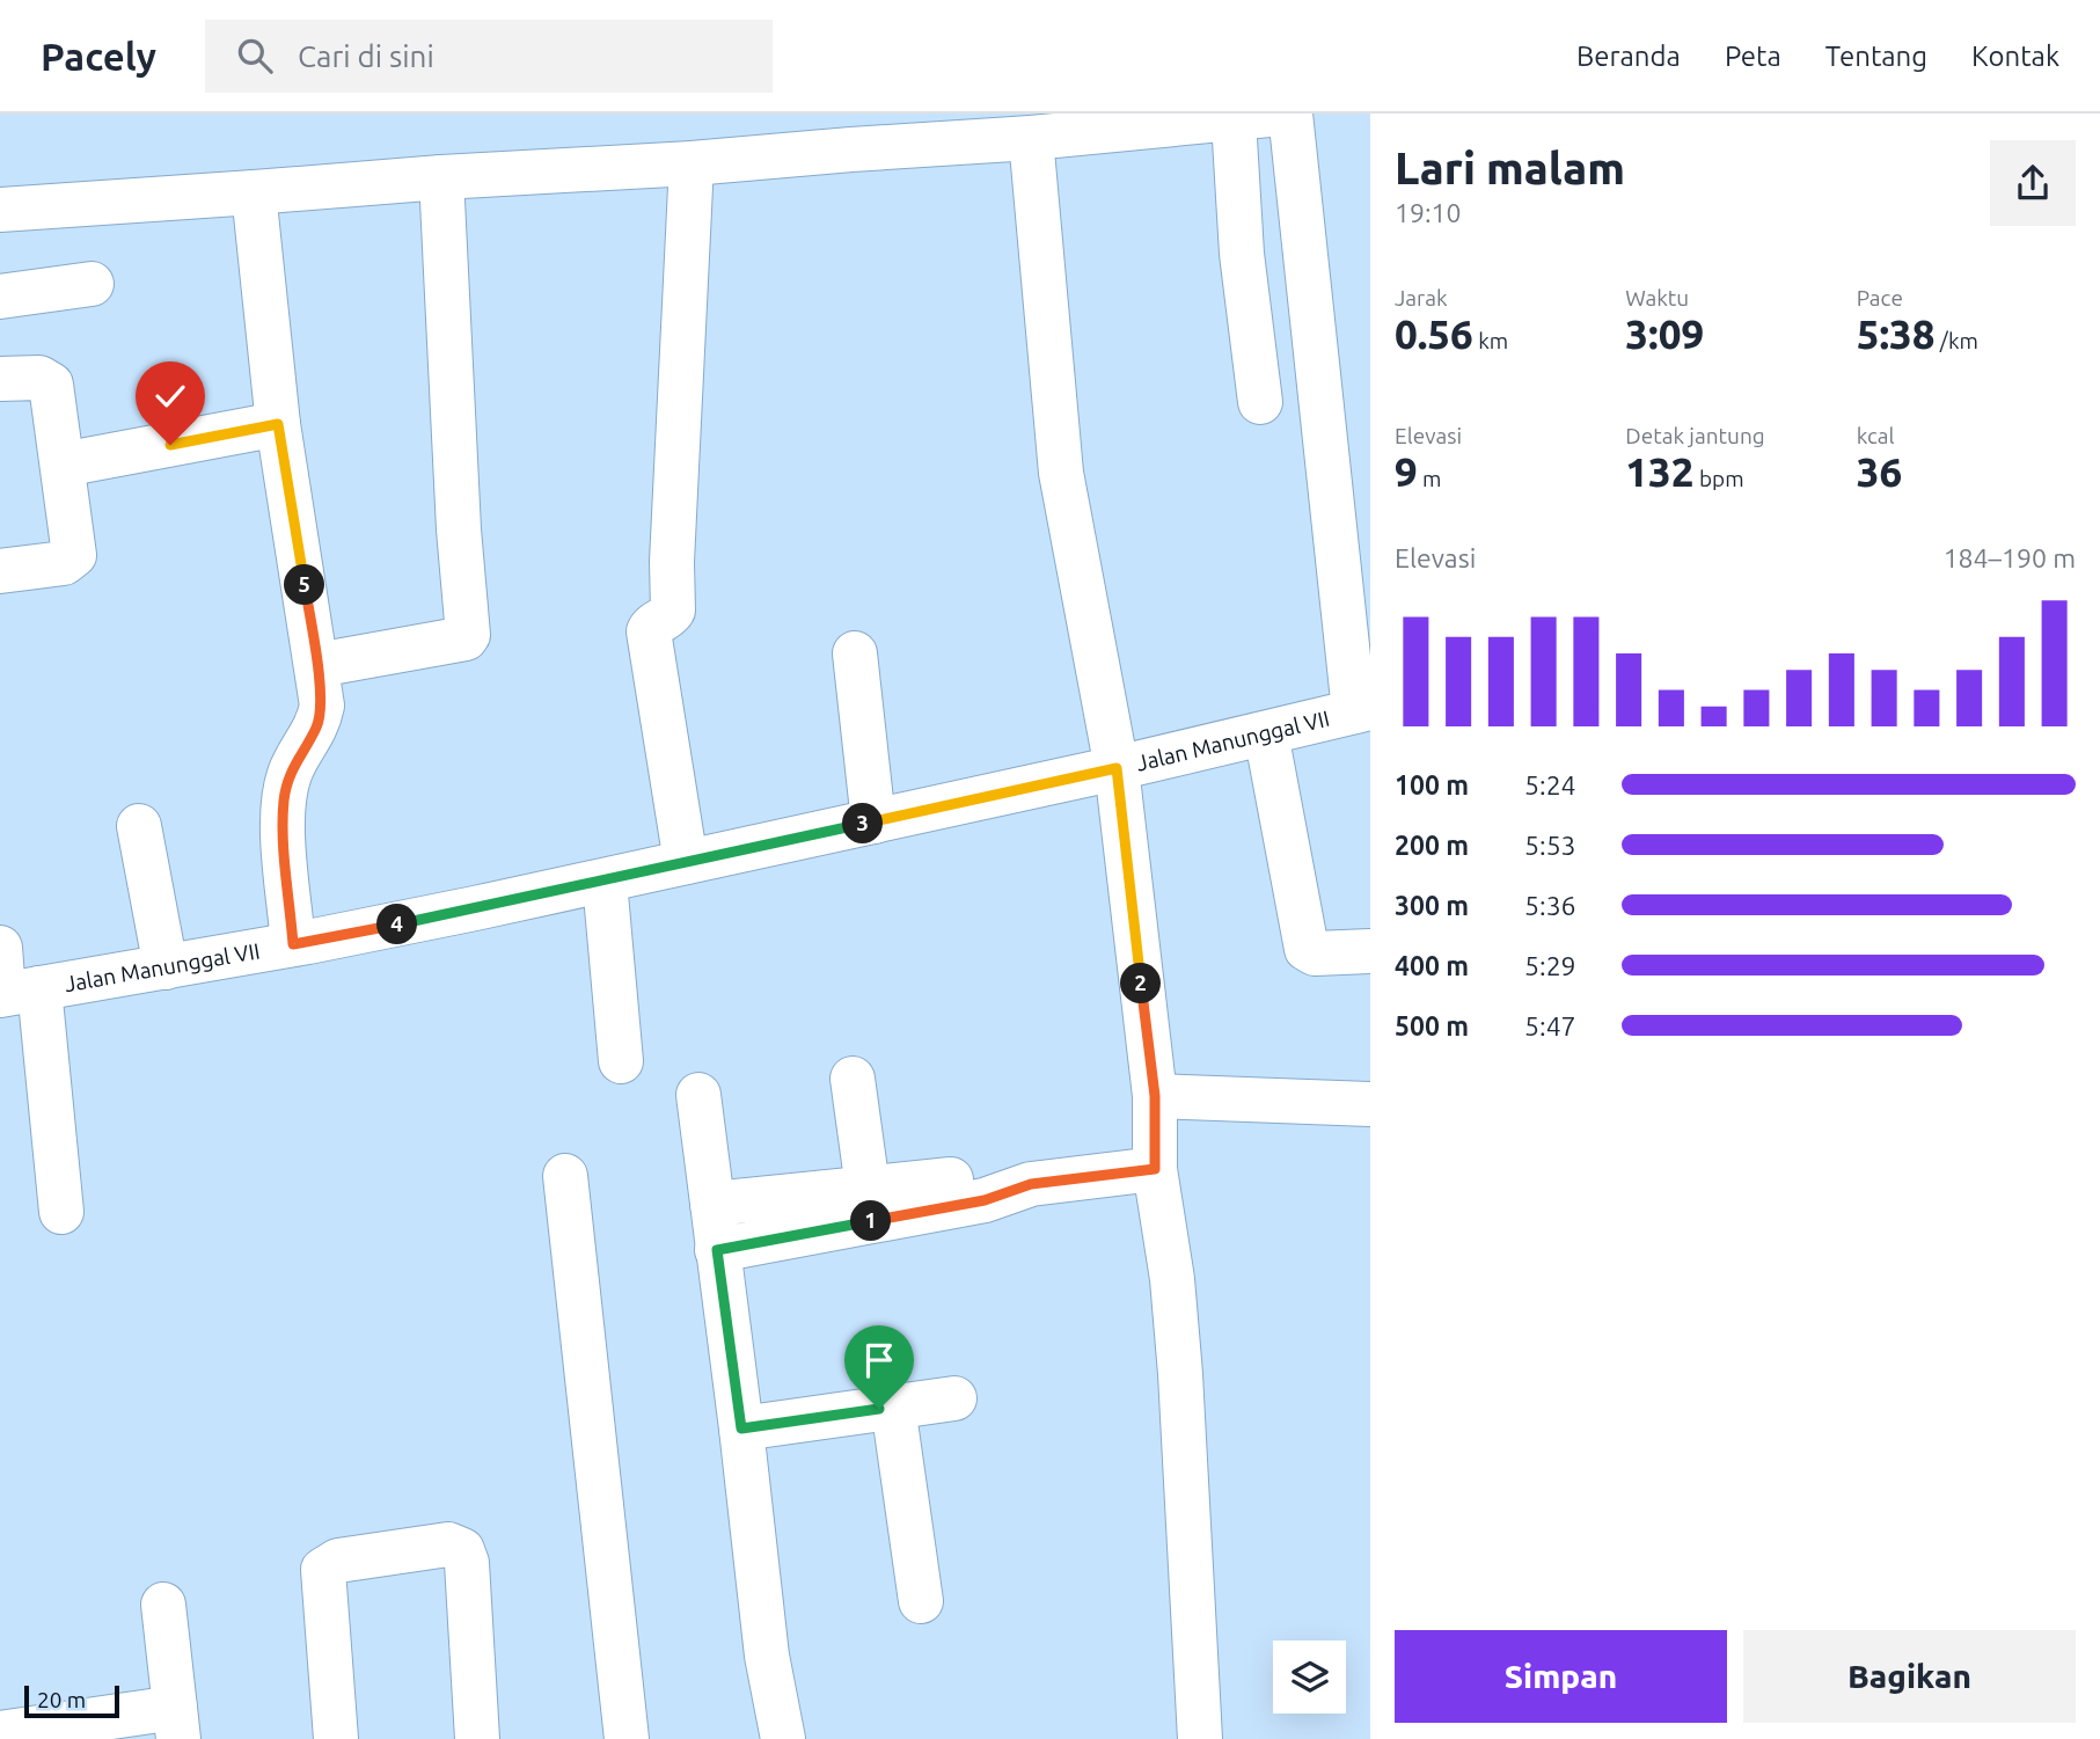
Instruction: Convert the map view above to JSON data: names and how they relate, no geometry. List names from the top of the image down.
{
  "streets": {
    "street": ["Jalan Manunggal VII"]
  },
  "scale_bar": "20 m",
  "page": {
    "header": "Pacely",
    "search": "Cari di sini",
    "nav": [
      "Beranda",
      "Peta",
      "Tentang",
      "Kontak"
    ],
    "heading": ["Lari malam", "19:10"],
    "stats": [
      ["Jarak", "0.56 km"],
      ["Waktu", "3:09"],
      ["Pace", "5:38 /km"],
      ["Elevasi", "9 m"],
      ["Detak jantung", "132 bpm"],
      ["kcal", "36"]
    ],
    "chart": ["Elevasi", "184–190 m"],
    "pins": [
      "5",
      "3",
      "4",
      "2",
      "1"
    ],
    "list": [
      {
        "name": "100 m",
        "note": "5:24"
      },
      {
        "name": "200 m",
        "note": "5:53"
      },
      {
        "name": "300 m",
        "note": "5:36"
      },
      {
        "name": "400 m",
        "note": "5:29"
      },
      {
        "name": "500 m",
        "note": "5:47"
      }
    ],
    "buttons": ["Simpan", "Bagikan"],
    "scale": "20 m"
  }
}
